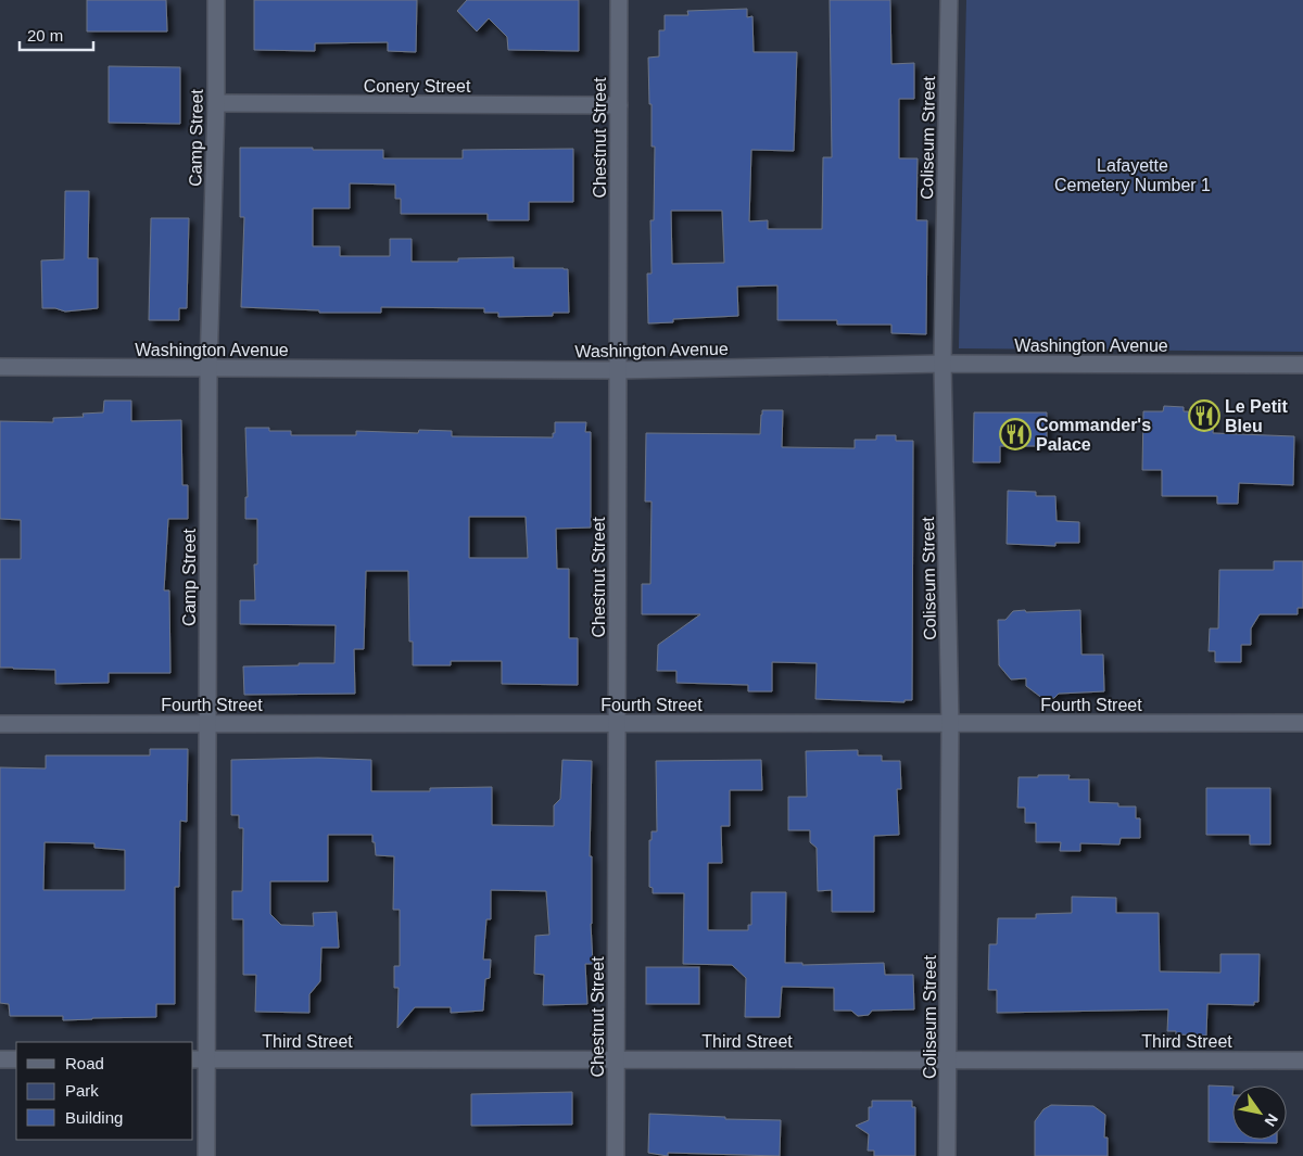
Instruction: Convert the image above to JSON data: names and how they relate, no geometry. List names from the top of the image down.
{
  "streets": {
    "street": [
      "Conery Street",
      "Camp Street",
      "Chestnut Street",
      "Coliseum Street",
      "Washington Avenue",
      "Fourth Street",
      "Third Street"
    ]
  },
  "crossings": [
    ["Conery Street", "Camp Street"],
    ["Conery Street", "Chestnut Street"],
    ["Camp Street", "Washington Avenue"],
    ["Camp Street", "Fourth Street"],
    ["Camp Street", "Third Street"],
    ["Chestnut Street", "Washington Avenue"],
    ["Chestnut Street", "Fourth Street"],
    ["Chestnut Street", "Third Street"],
    ["Coliseum Street", "Washington Avenue"],
    ["Coliseum Street", "Fourth Street"],
    ["Coliseum Street", "Third Street"]
  ],
  "parks": ["Lafayette Cemetery Number 1"],
  "places": {
    "restaurant": ["Le Petit Bleu", "Commander's Palace"]
  },
  "legend": ["Road", "Park", "Building"],
  "scale_bar": "20 m",
  "north": "bottom right"
}
